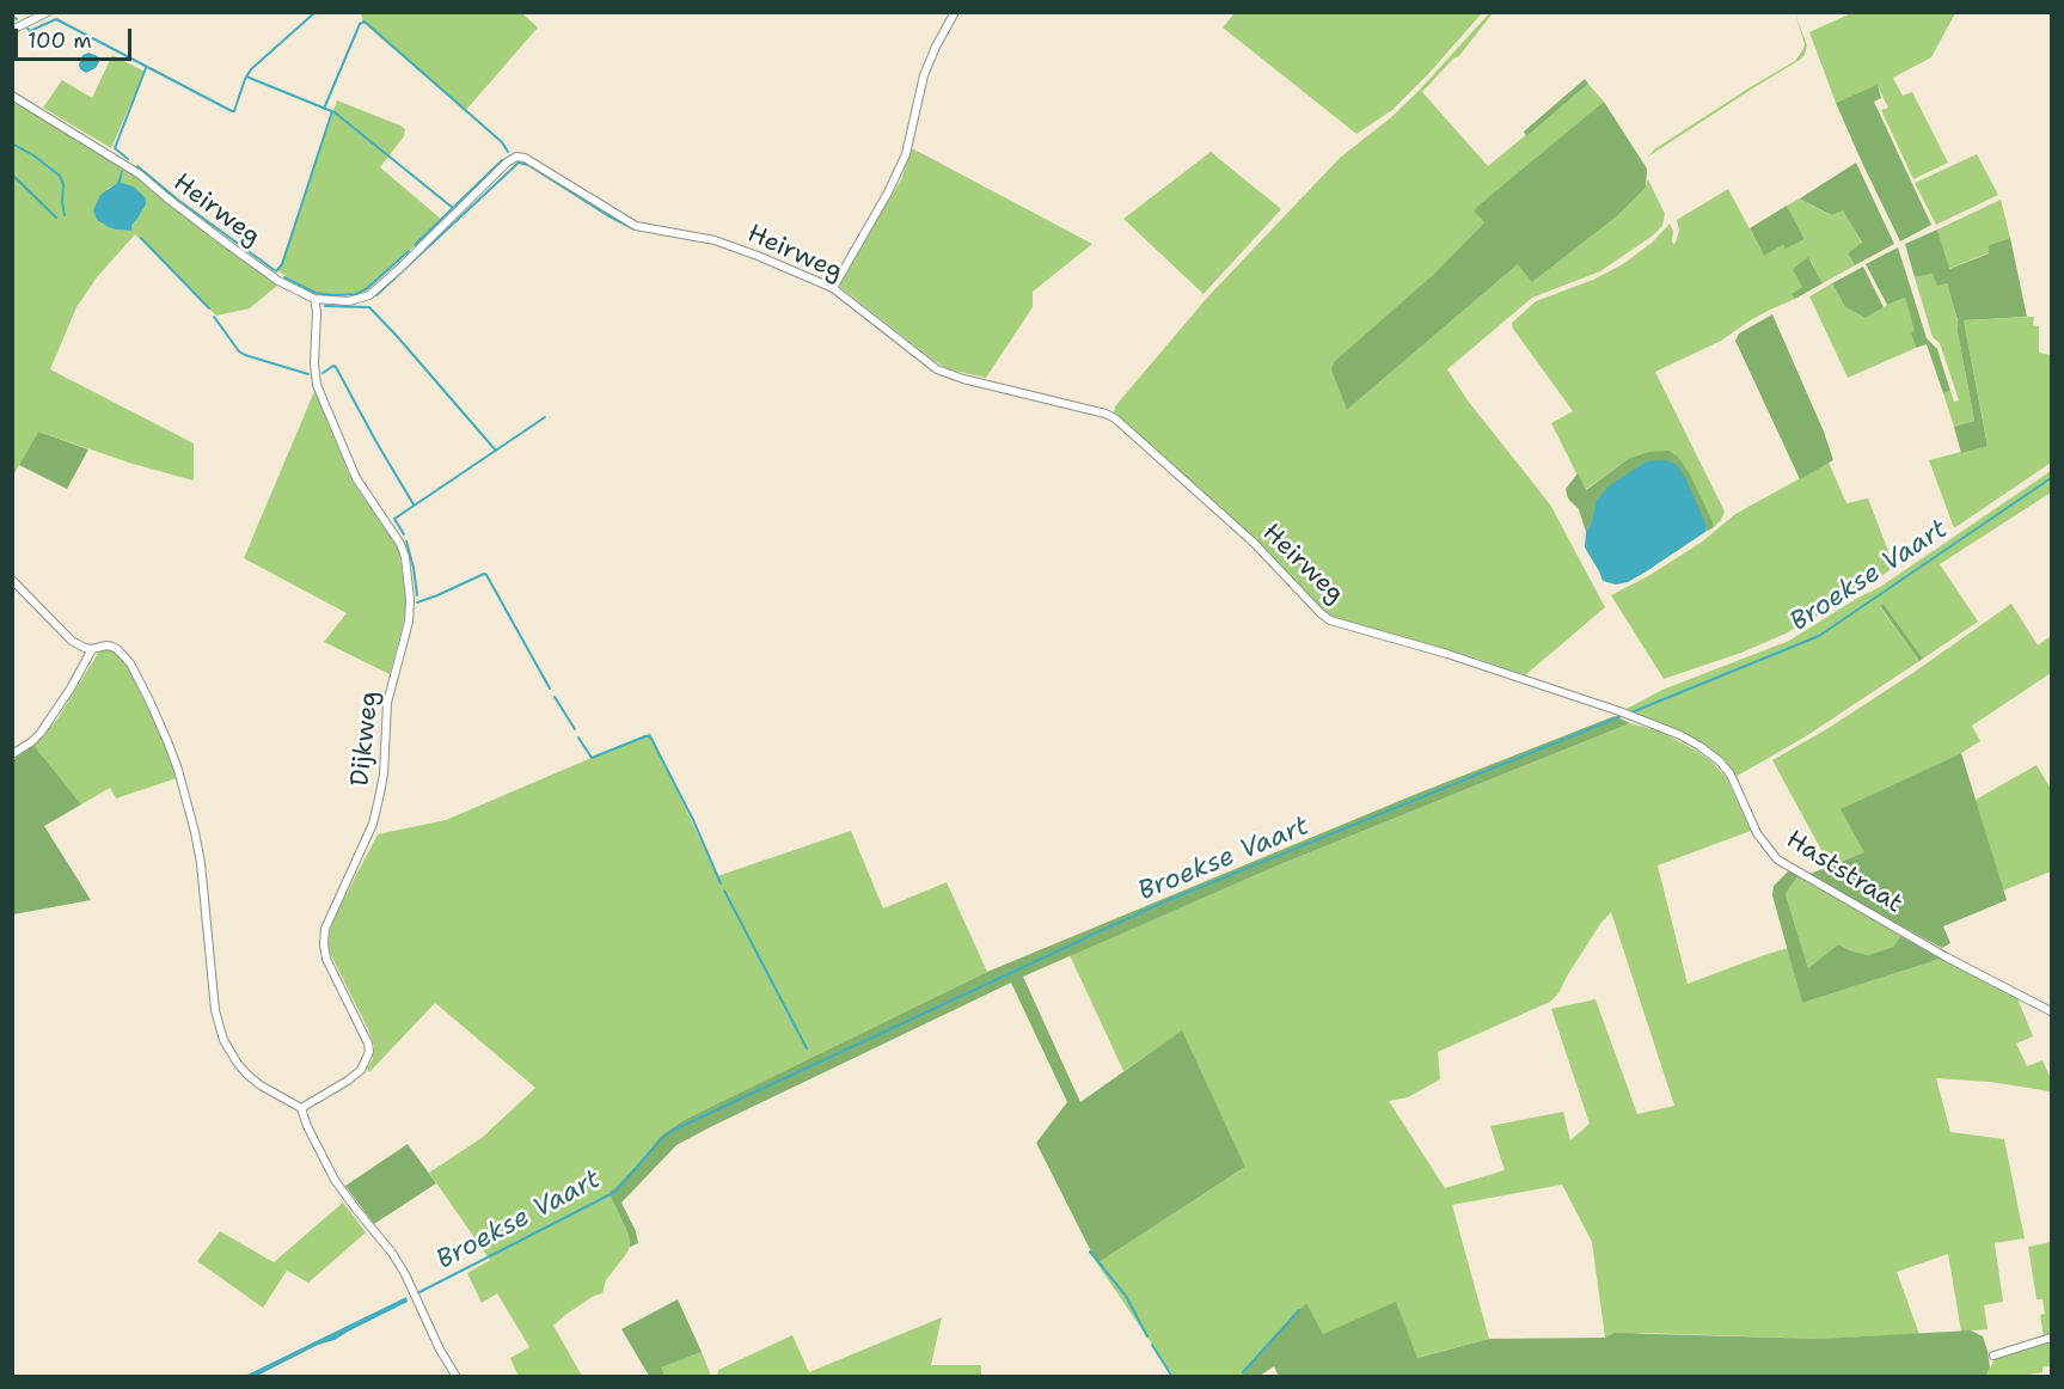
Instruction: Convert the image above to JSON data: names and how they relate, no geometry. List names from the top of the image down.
{
  "streets": {
    "street": ["Heirweg", "Dijkweg", "Haststraat"]
  },
  "crossings": [
    ["Heirweg", "Dijkweg"],
    ["Heirweg", "Haststraat"]
  ],
  "water": ["Broekse Vaart"],
  "scale_bar": "100 m"
}
